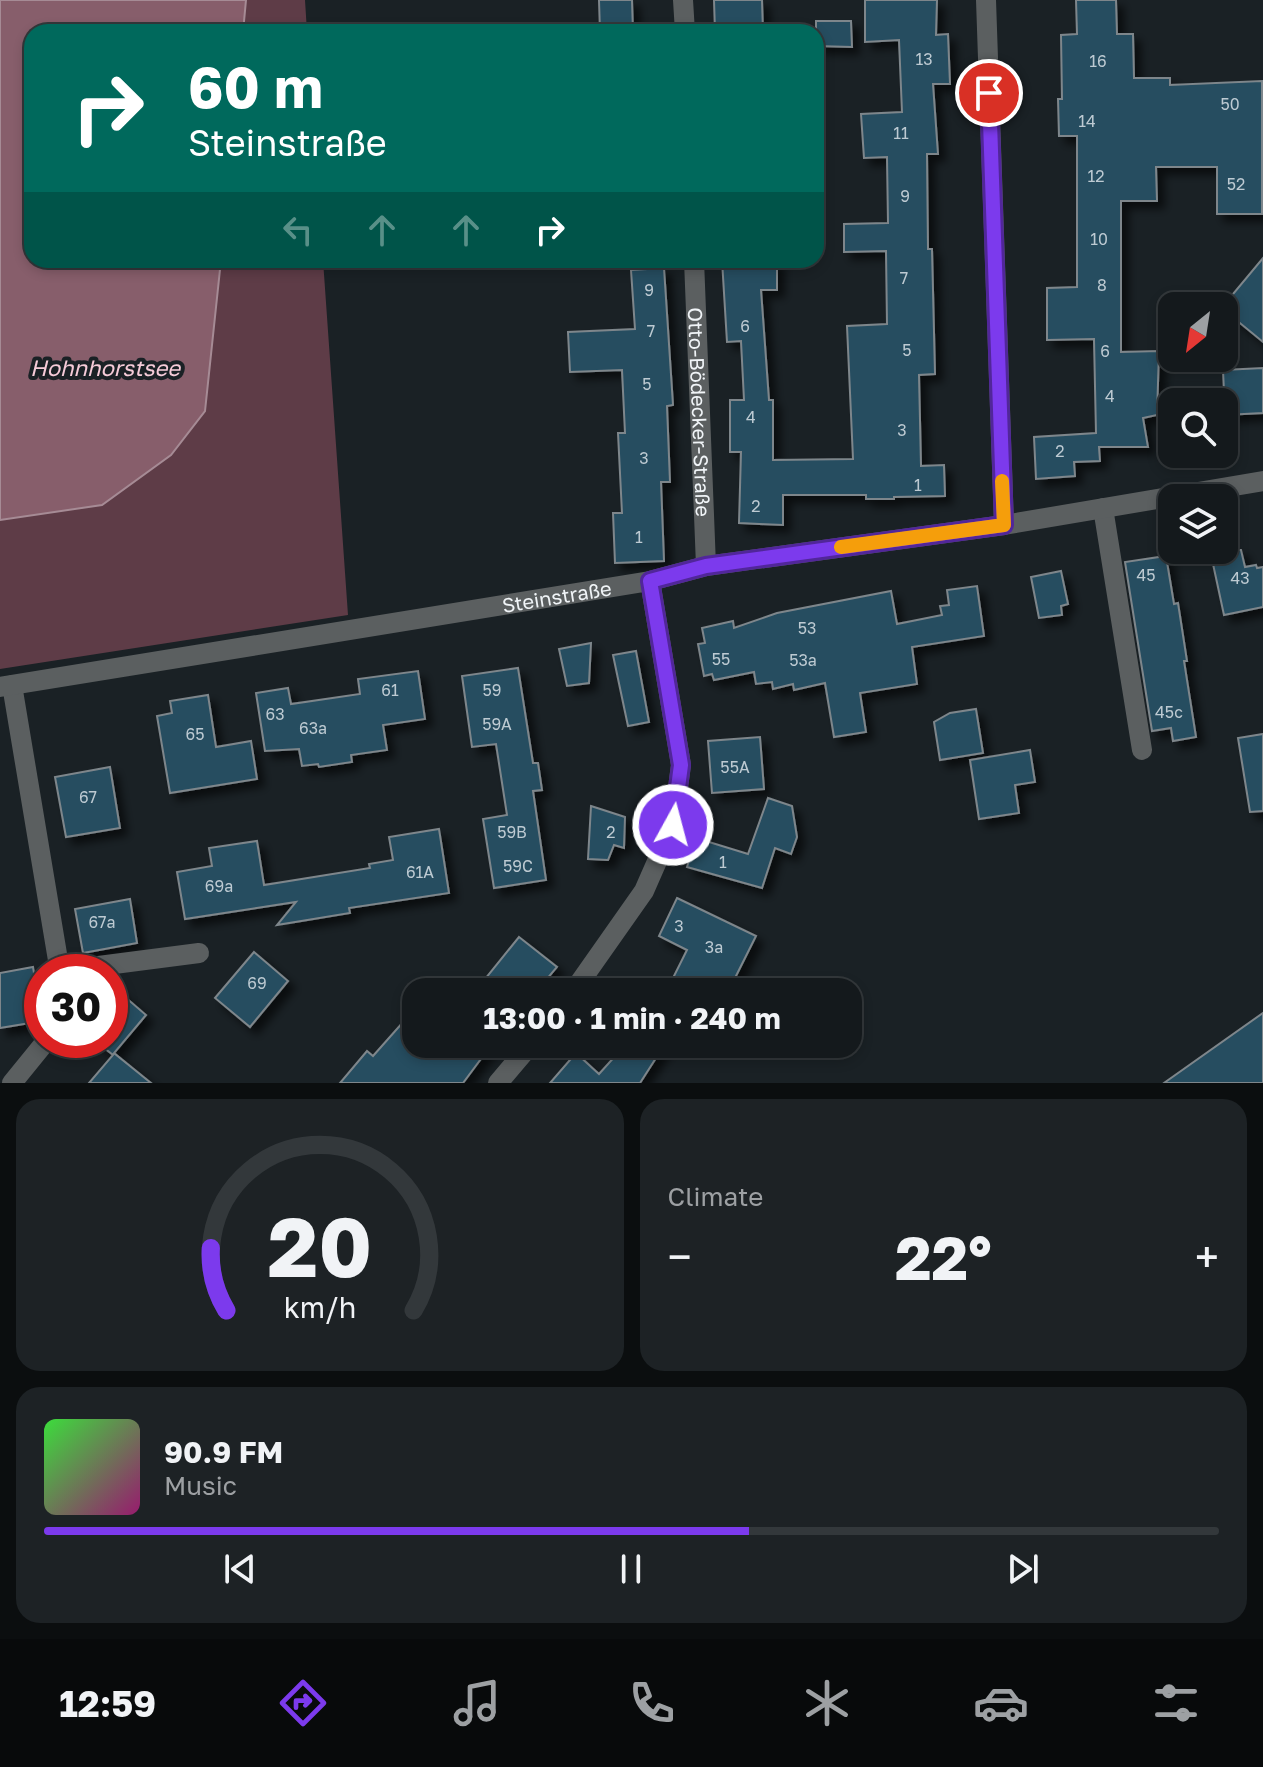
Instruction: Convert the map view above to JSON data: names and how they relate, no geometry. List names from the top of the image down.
{
  "streets": {
    "street": ["Otto-Bödecker-Straße", "Steinstraße"]
  },
  "crossings": [
    ["Otto-Bödecker-Straße", "Steinstraße"]
  ],
  "water": ["Hohnhorstsee"],
  "house_numbers": [
    "13",
    "16",
    "50",
    "14",
    "11",
    "12",
    "52",
    "9",
    "10",
    "7",
    "8",
    "9",
    "6",
    "7",
    "5",
    "6",
    "5",
    "4",
    "4",
    "3",
    "2",
    "3",
    "1",
    "2",
    "1",
    "45",
    "43",
    "53",
    "55",
    "53a",
    "61",
    "59",
    "45c",
    "63",
    "59A",
    "63a",
    "65",
    "55A",
    "67",
    "59B",
    "2",
    "1",
    "59C",
    "61A",
    "69a",
    "67a",
    "3",
    "3a",
    "69"
  ],
  "north": "bottom left",
  "page": {
    "turn": ["60 m", "Steinstraße"],
    "limit": "30",
    "trip": "13:00 · 1 min · 240 m",
    "tile": "Climate",
    "heat": ["−", "22°", "+"],
    "song": ["90.9 FM", "Music"],
    "tabs": "12:59",
    "gauge": ["20", "km/h"]
  }
}
